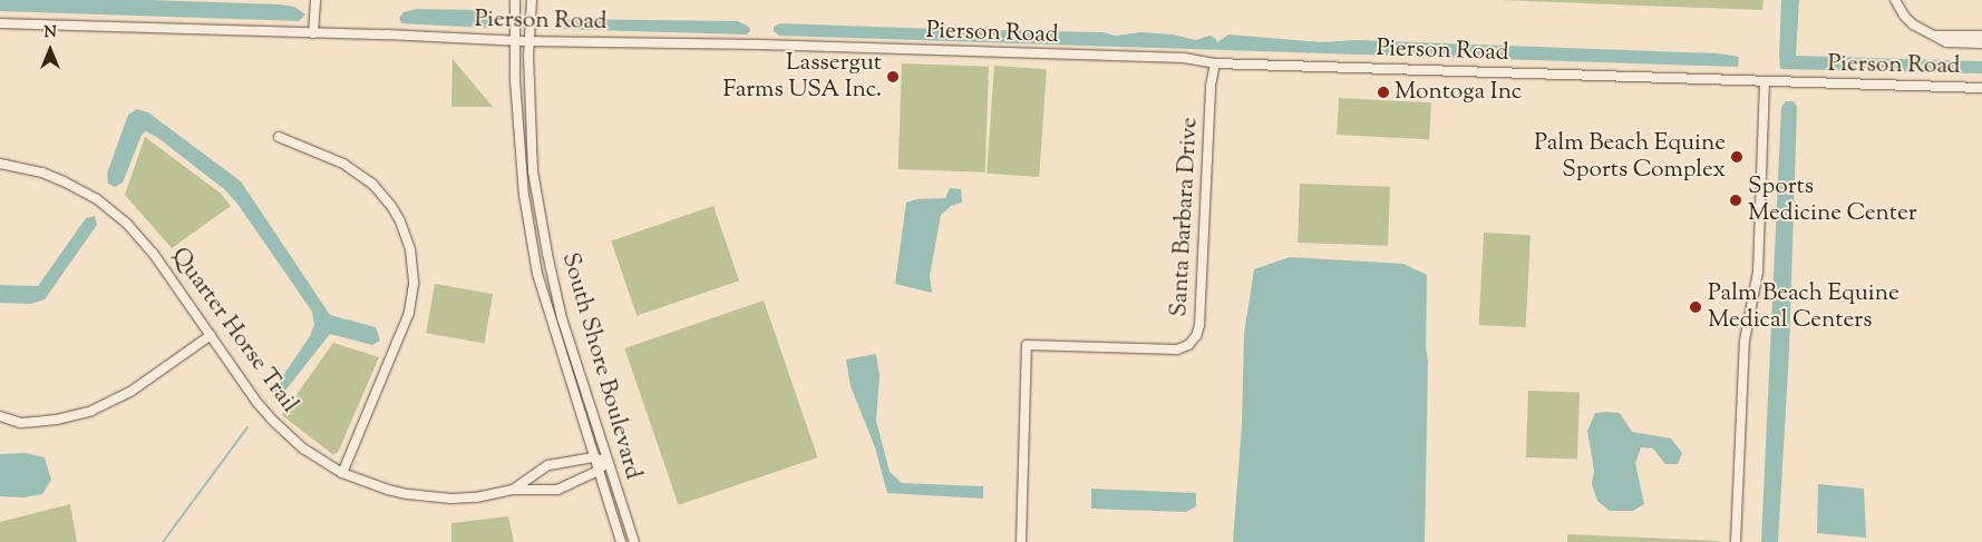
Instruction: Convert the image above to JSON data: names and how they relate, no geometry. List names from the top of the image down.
{
  "streets": {
    "street": [
      "Pierson Road",
      "Santa Barbara Drive",
      "Quarter Horse Trail",
      "South Shore Boulevard"
    ]
  },
  "crossings": [
    ["Pierson Road", "Santa Barbara Drive"],
    ["Pierson Road", "South Shore Boulevard"],
    ["Quarter Horse Trail", "South Shore Boulevard"]
  ],
  "places": [
    "Lassergut Farms USA Inc.",
    "Montoga Inc",
    "Palm Beach Equine Sports Complex",
    "Sports Medicine Center",
    "Palm Beach Equine Medical Centers"
  ],
  "north": "top"
}
